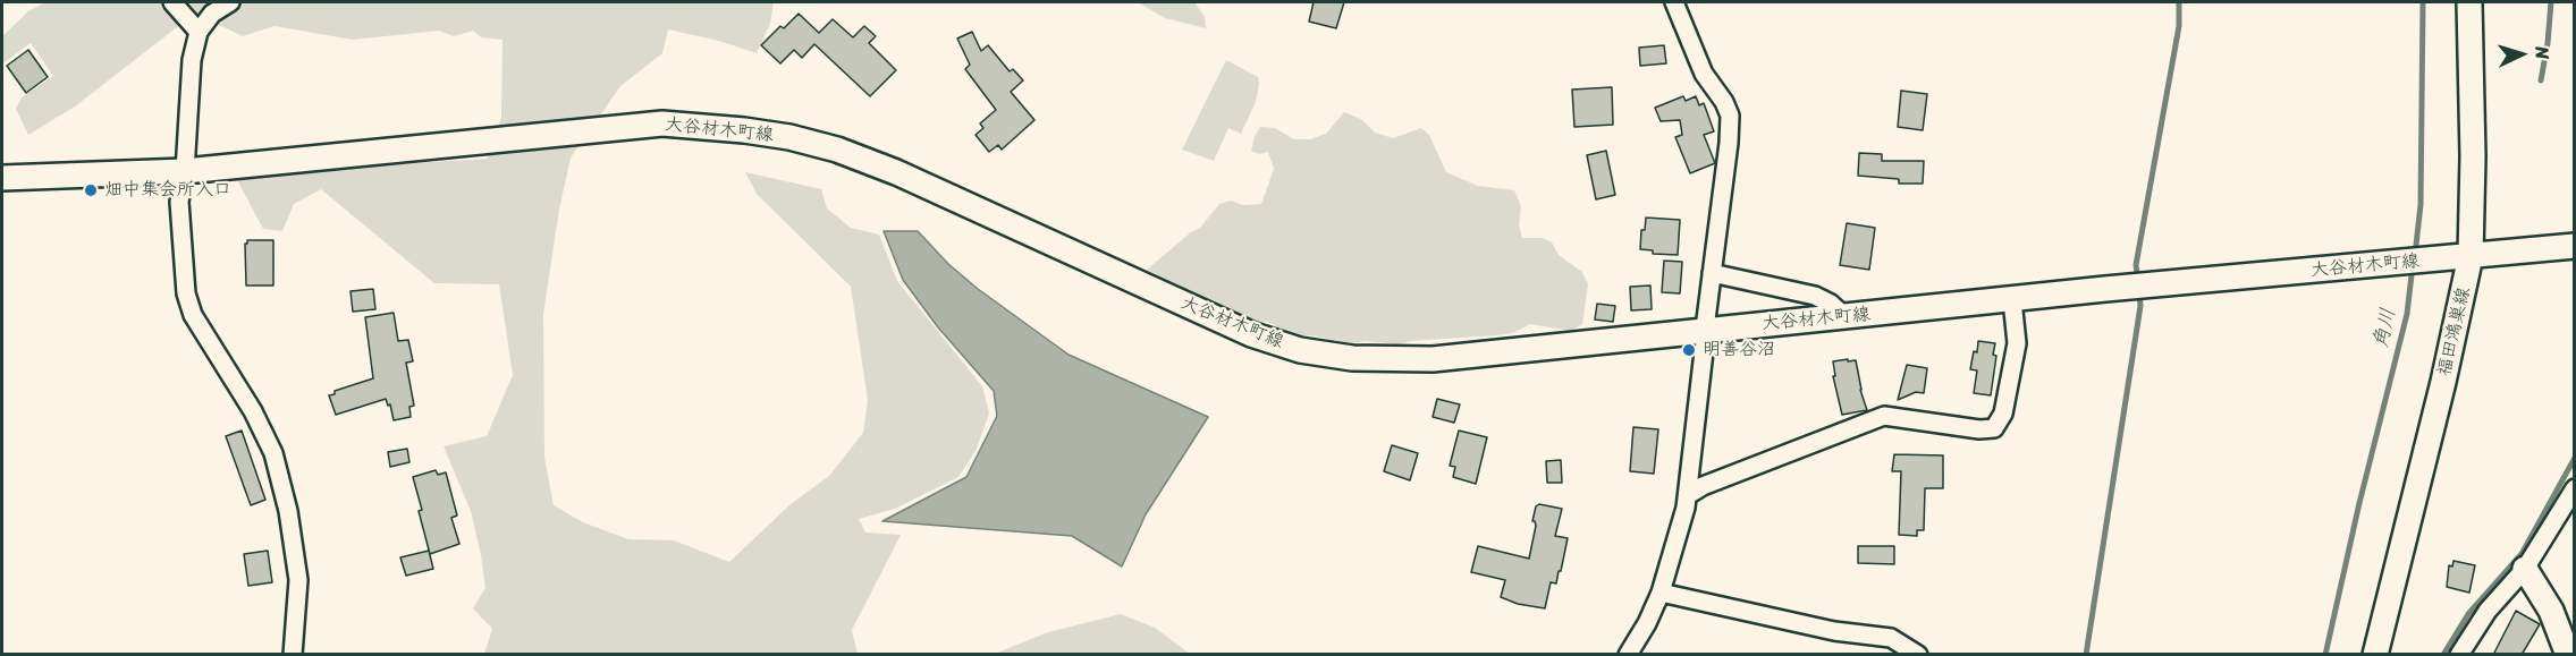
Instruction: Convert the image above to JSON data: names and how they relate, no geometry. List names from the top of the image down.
{
  "streets": {
    "main road": ["大谷材木町線", "福田鴻巣線"]
  },
  "crossings": [
    ["大谷材木町線", "福田鴻巣線"]
  ],
  "water": ["角川"],
  "places": ["畑中集会所入口", "明善谷沼"],
  "north": "right"
}
